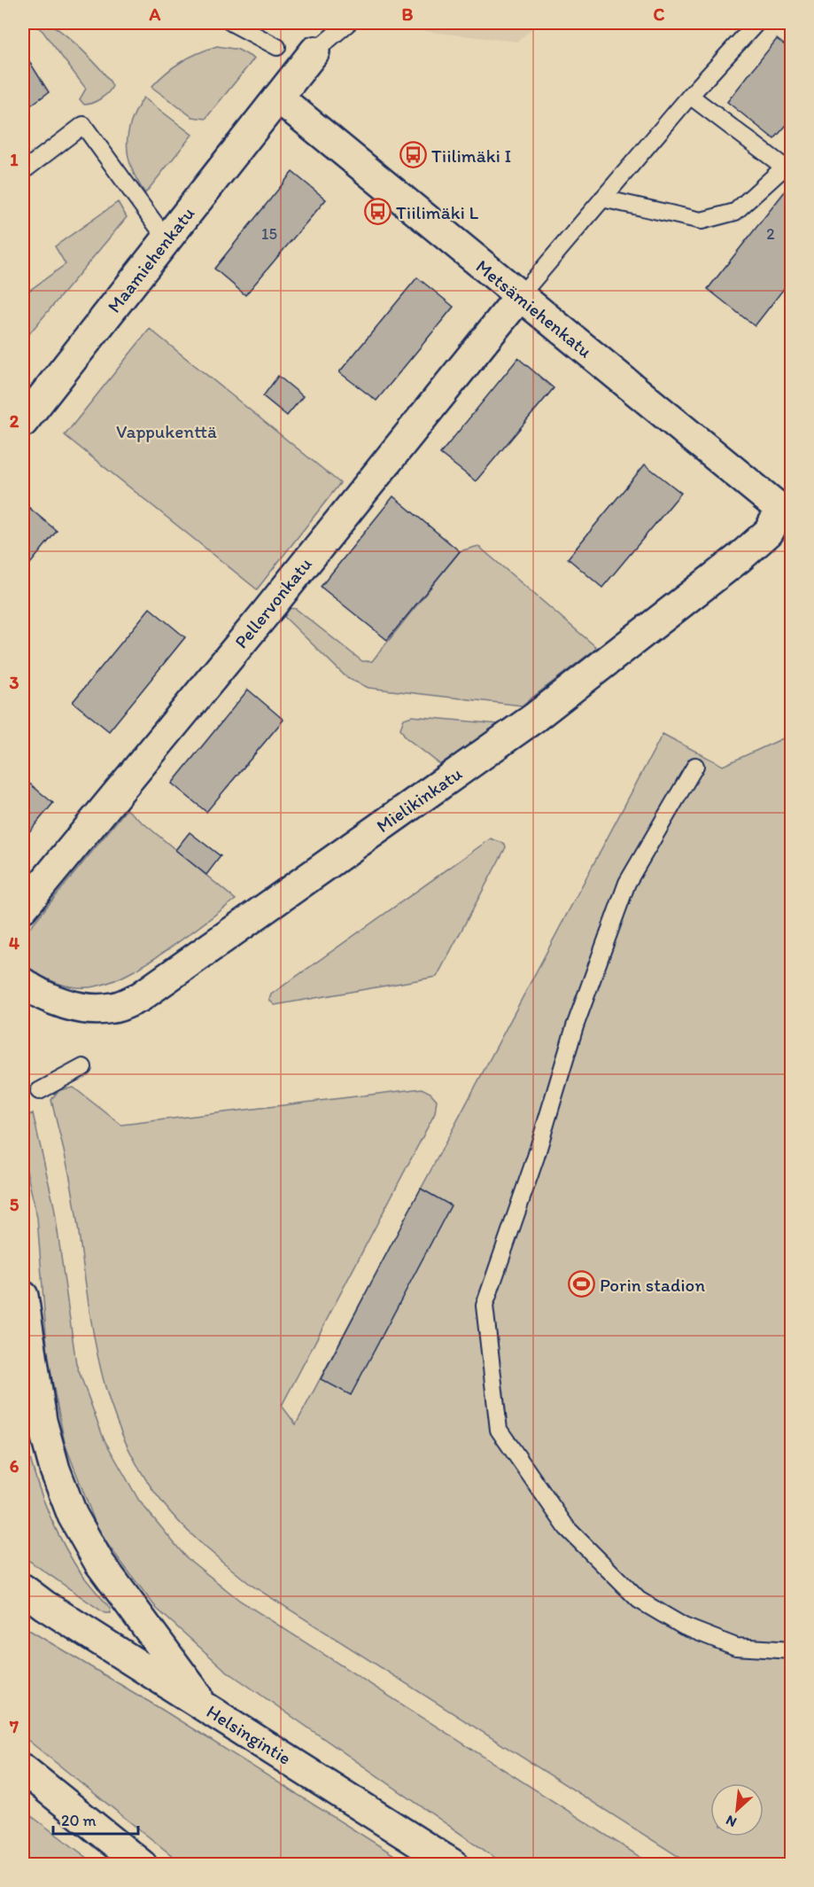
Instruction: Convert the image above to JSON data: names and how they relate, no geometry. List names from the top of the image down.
{
  "streets": {
    "main road": [
      "Maamiehenkatu",
      "Metsämiehenkatu",
      "Pellervonkatu",
      "Mielikinkatu",
      "Helsingintie"
    ]
  },
  "crossings": [
    ["Maamiehenkatu", "Metsämiehenkatu"],
    ["Metsämiehenkatu", "Pellervonkatu"],
    ["Metsämiehenkatu", "Mielikinkatu"]
  ],
  "parks": ["Vappukenttä"],
  "places": {
    "bus stop": ["Tiilimäki I", "Tiilimäki L"],
    "sports": ["Porin stadion"]
  },
  "house_numbers": ["15", "2"],
  "scale_bar": "20 m",
  "north": "bottom left",
  "grid": {
    "columns": ["A", "B", "C"],
    "rows": [
      "1",
      "2",
      "3",
      "4",
      "5",
      "6",
      "7"
    ]
  }
}
